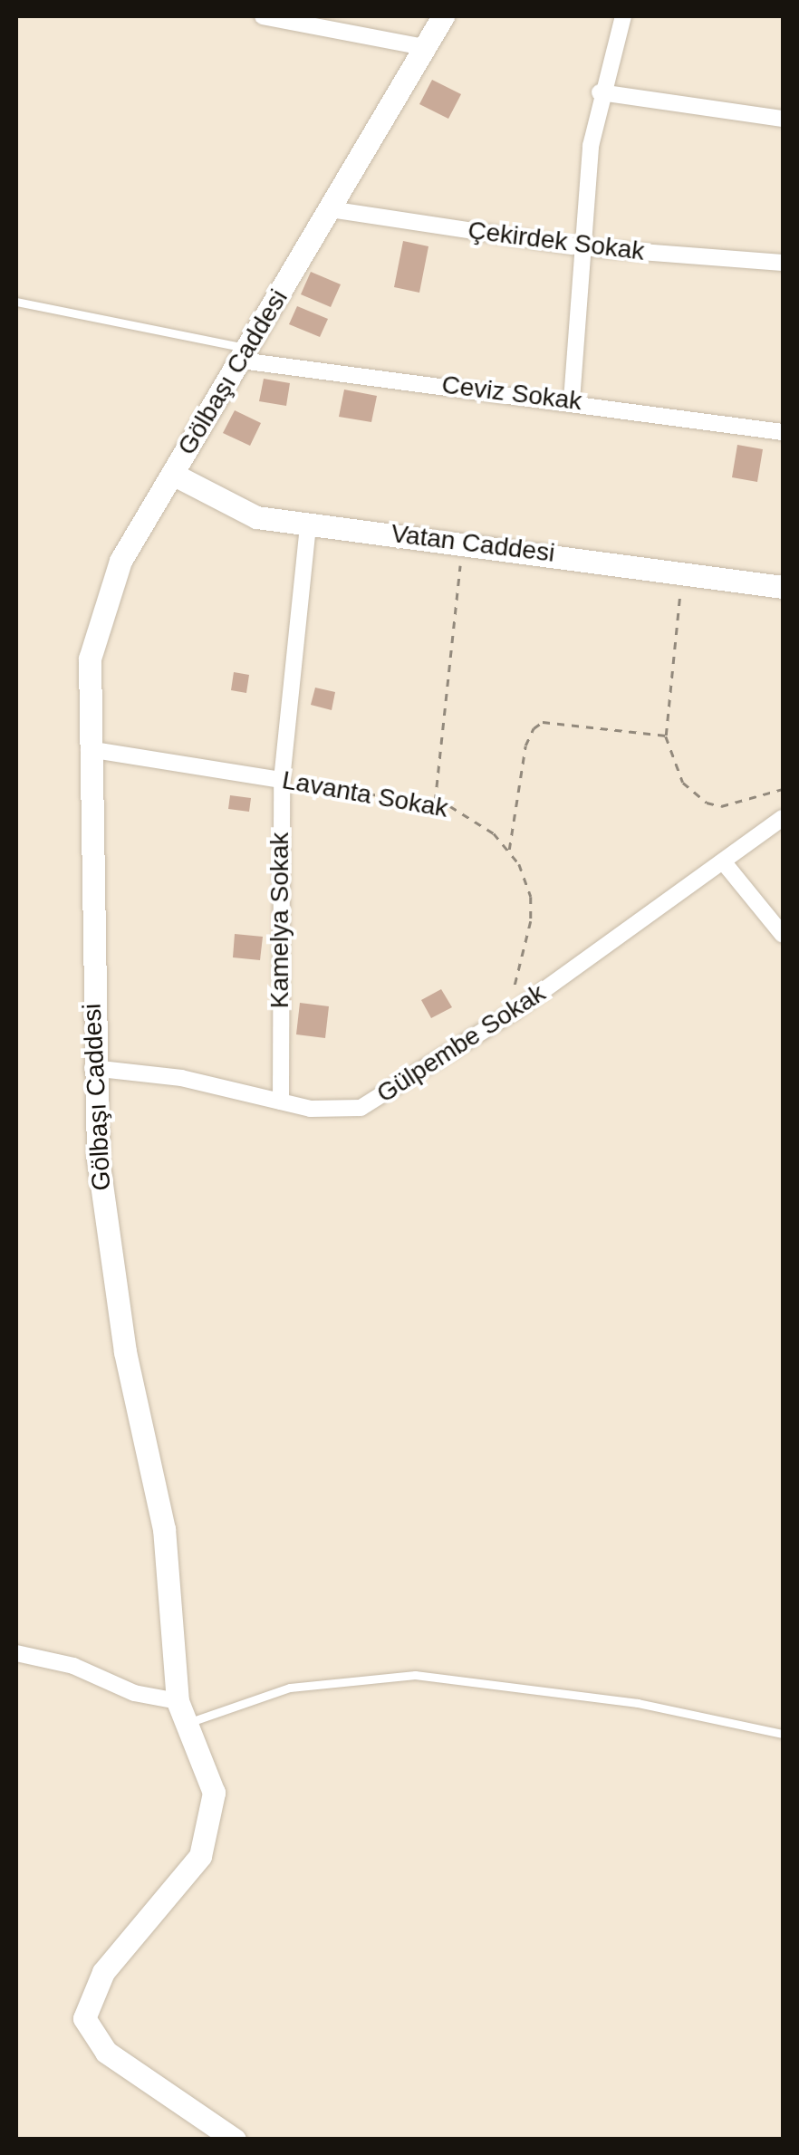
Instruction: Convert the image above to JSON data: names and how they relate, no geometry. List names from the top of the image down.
{
  "streets": {
    "street": [
      "Çekirdek Sokak",
      "Gölbaşı Caddesi",
      "Ceviz Sokak",
      "Vatan Caddesi",
      "Lavanta Sokak",
      "Kamelya Sokak",
      "Gülpembe Sokak"
    ]
  },
  "crossings": [
    ["Çekirdek Sokak", "Gölbaşı Caddesi"],
    ["Gölbaşı Caddesi", "Ceviz Sokak"],
    ["Gölbaşı Caddesi", "Vatan Caddesi"],
    ["Gölbaşı Caddesi", "Lavanta Sokak"],
    ["Gölbaşı Caddesi", "Gülpembe Sokak"],
    ["Vatan Caddesi", "Kamelya Sokak"],
    ["Lavanta Sokak", "Kamelya Sokak"],
    ["Lavanta Sokak", "Gülpembe Sokak"],
    ["Kamelya Sokak", "Gülpembe Sokak"]
  ]
}
